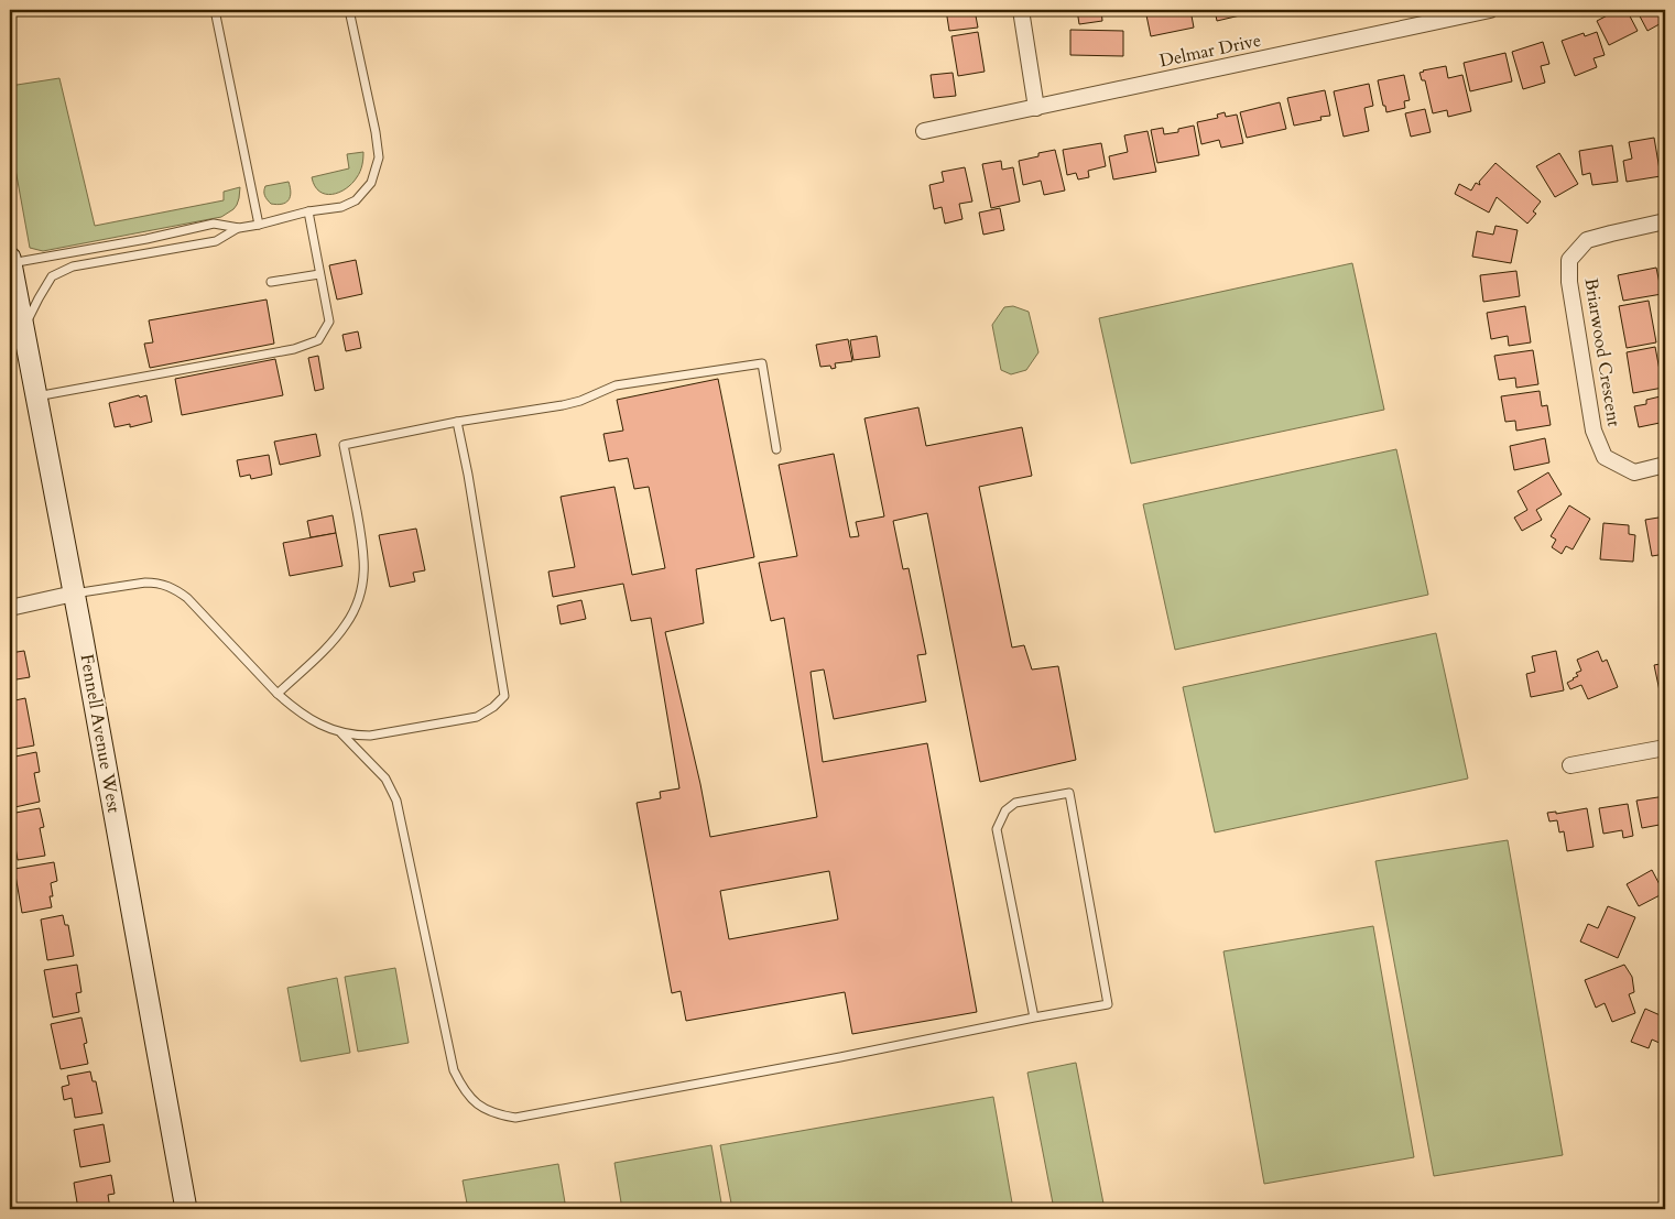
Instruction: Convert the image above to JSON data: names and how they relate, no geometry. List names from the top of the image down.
{
  "streets": {
    "main road": ["Fennell Avenue West"],
    "street": ["Delmar Drive", "Briarwood Crescent"]
  }
}
